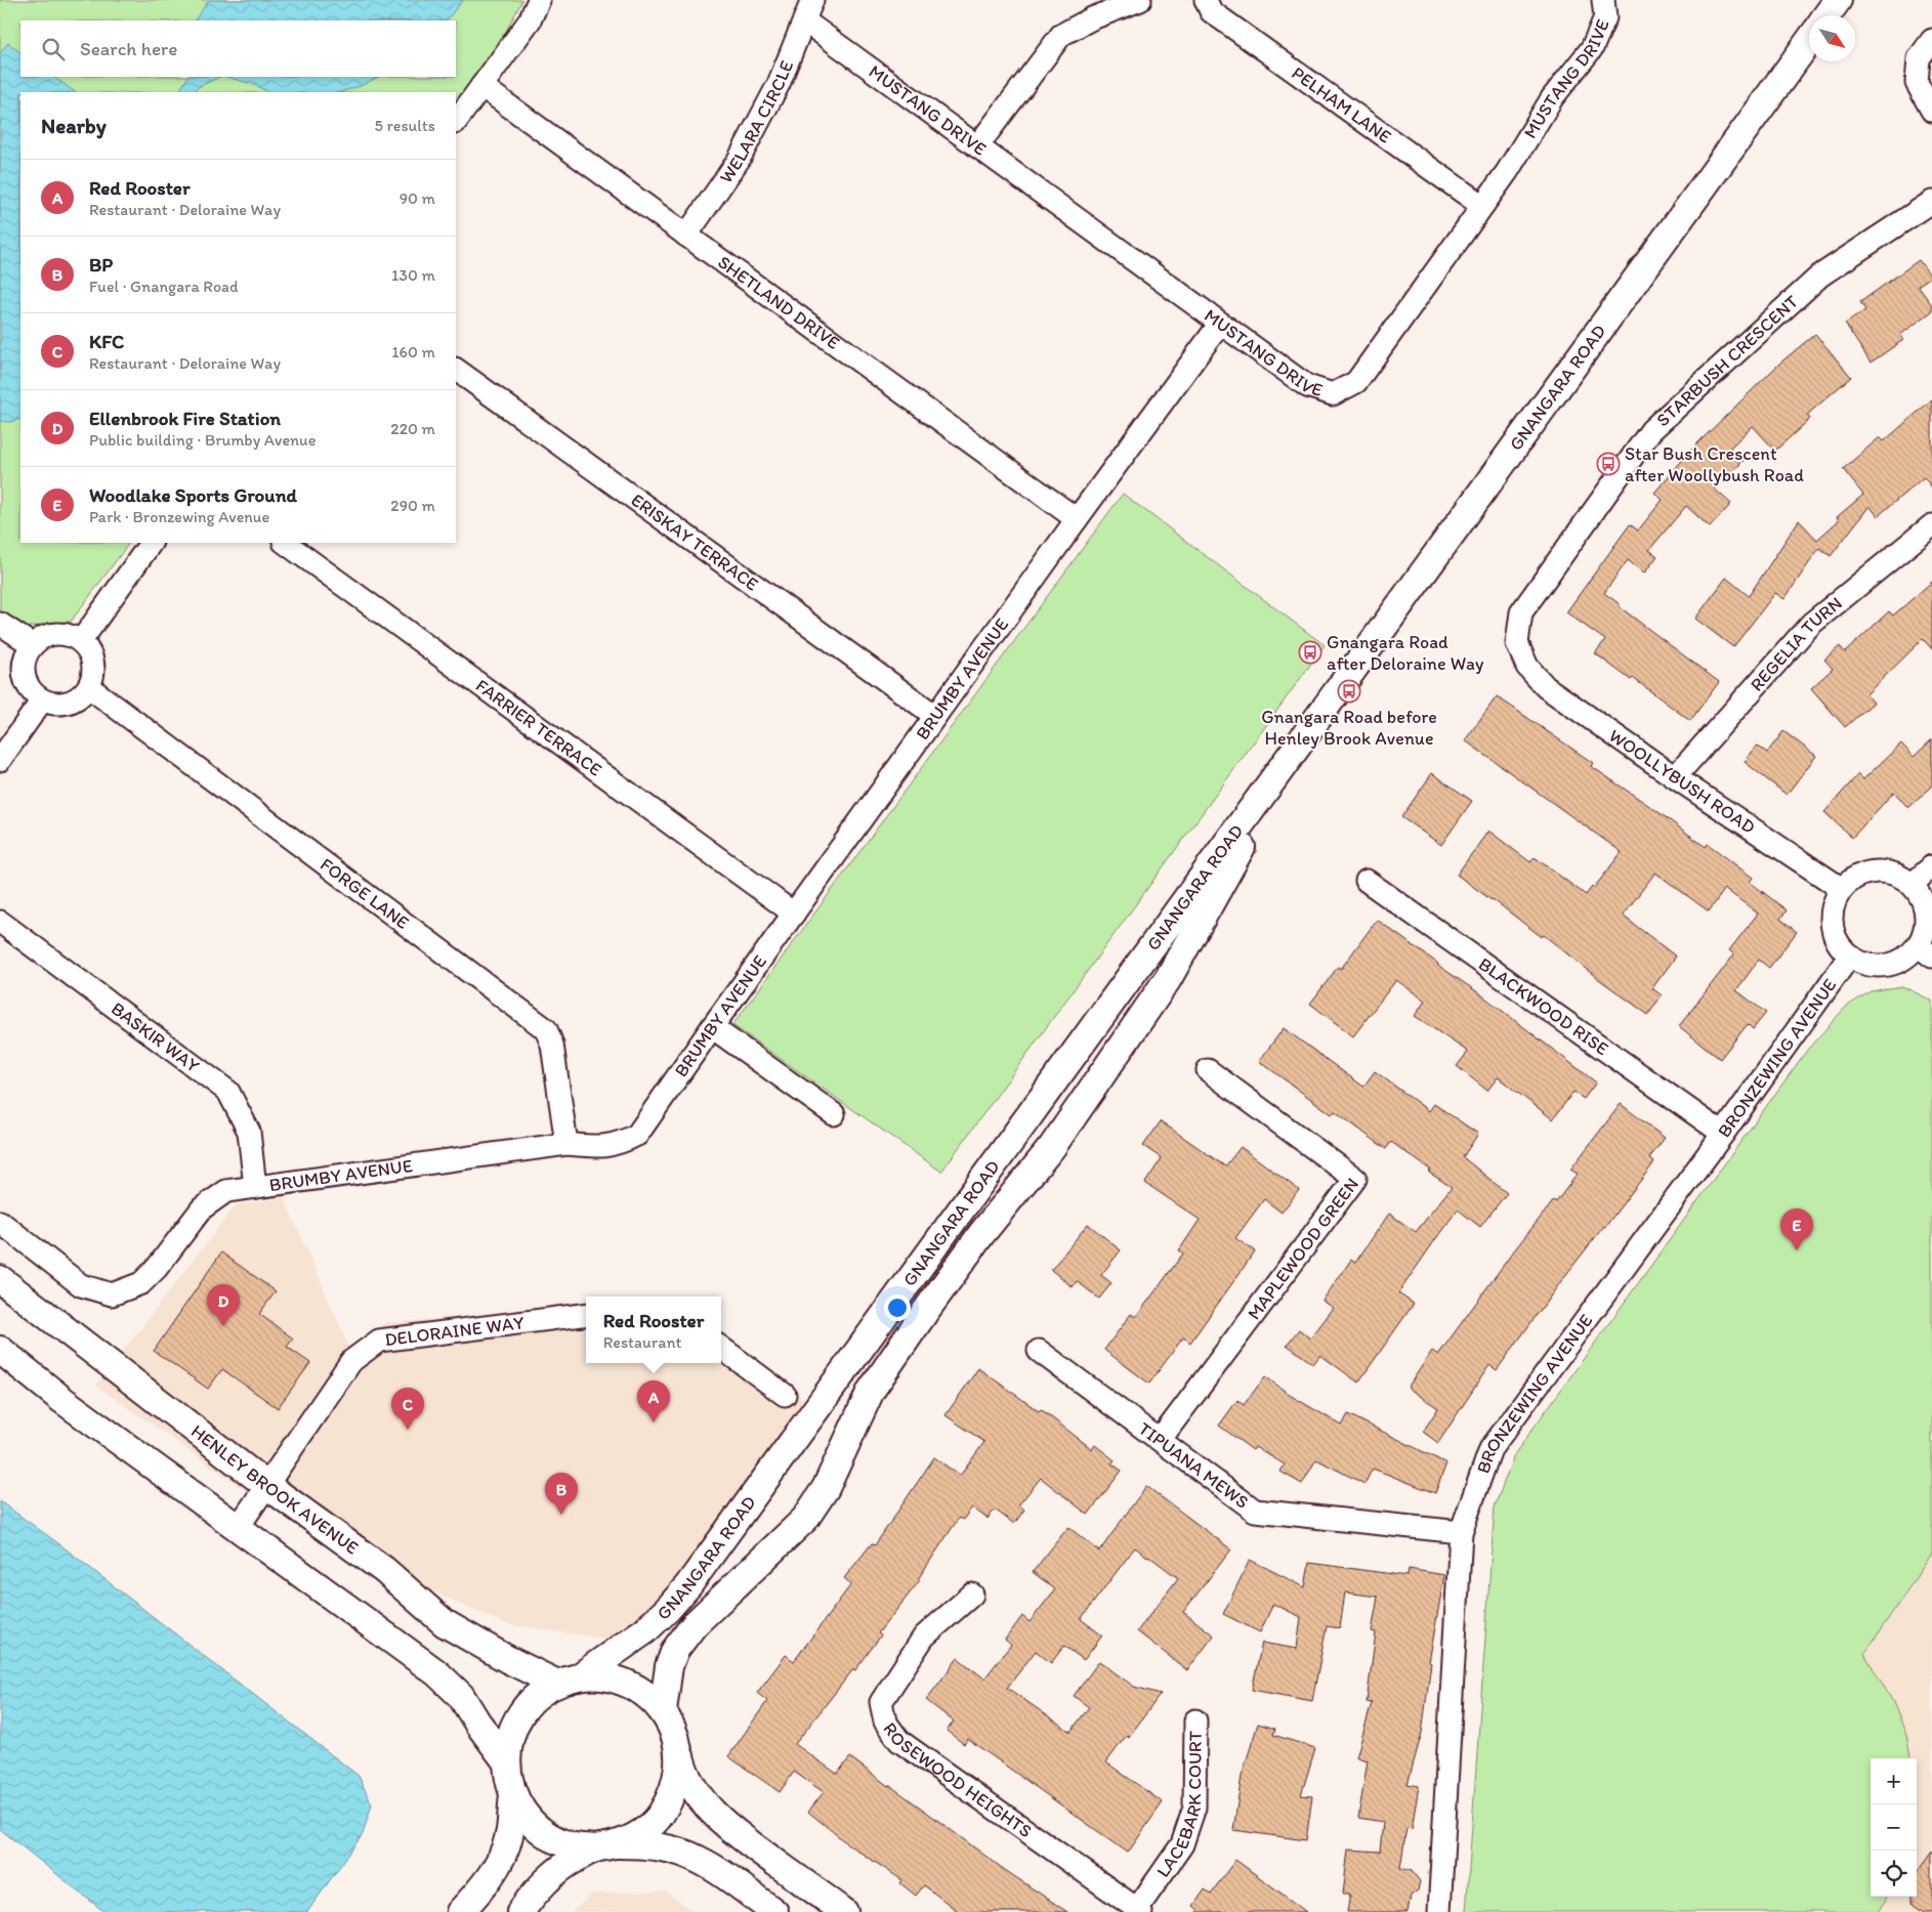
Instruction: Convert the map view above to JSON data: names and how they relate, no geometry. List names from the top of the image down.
{
  "streets": {
    "main road": ["GNANGARA ROAD", "HENLEY BROOK AVENUE"],
    "street": [
      "MUSTANG DRIVE",
      "PELHAM LANE",
      "WELARA CIRCLE",
      "SHETLAND DRIVE",
      "STARBUSH CRESCENT",
      "ERISKAY TERRACE",
      "REGELIA TURN",
      "BRUMBY AVENUE",
      "FARRIER TERRACE",
      "WOOLLYBUSH ROAD",
      "FORGE LANE",
      "BLACKWOOD RISE",
      "BASKIR WAY",
      "BRONZEWING AVENUE",
      "MAPLEWOOD GREEN",
      "DELORAINE WAY",
      "TIPUANA MEWS",
      "ROSEWOOD HEIGHTS",
      "LACEBARK COURT"
    ]
  },
  "crossings": [
    ["MUSTANG DRIVE", "PELHAM LANE"],
    ["MUSTANG DRIVE", "WELARA CIRCLE"],
    ["MUSTANG DRIVE", "BRUMBY AVENUE"],
    ["WELARA CIRCLE", "SHETLAND DRIVE"],
    ["SHETLAND DRIVE", "BRUMBY AVENUE"],
    ["STARBUSH CRESCENT", "WOOLLYBUSH ROAD"],
    ["GNANGARA ROAD", "HENLEY BROOK AVENUE"],
    ["ERISKAY TERRACE", "BRUMBY AVENUE"],
    ["REGELIA TURN", "WOOLLYBUSH ROAD"],
    ["BRUMBY AVENUE", "FARRIER TERRACE"],
    ["BRUMBY AVENUE", "FORGE LANE"],
    ["BRUMBY AVENUE", "BASKIR WAY"],
    ["WOOLLYBUSH ROAD", "BRONZEWING AVENUE"],
    ["BLACKWOOD RISE", "BRONZEWING AVENUE"],
    ["BRONZEWING AVENUE", "TIPUANA MEWS"],
    ["MAPLEWOOD GREEN", "TIPUANA MEWS"],
    ["DELORAINE WAY", "HENLEY BROOK AVENUE"],
    ["ROSEWOOD HEIGHTS", "LACEBARK COURT"]
  ],
  "places": {
    "bus stop": ["Star Bush Crescent after Woollybush Road", "Gnangara Road after Deloraine Way", "Gnangara Road before Henley Brook Avenue"]
  },
  "north": "bottom right",
  "page": {
    "search": "Search here",
    "heading": ["Nearby", "5 results"],
    "list": [
      {
        "mark": "A",
        "name": "Red Rooster",
        "note": "Restaurant · Deloraine Way",
        "value": "90 m"
      },
      {
        "mark": "B",
        "name": "BP",
        "note": "Fuel · Gnangara Road",
        "value": "130 m"
      },
      {
        "mark": "C",
        "name": "KFC",
        "note": "Restaurant · Deloraine Way",
        "value": "160 m"
      },
      {
        "mark": "D",
        "name": "Ellenbrook Fire Station",
        "note": "Public building · Brumby Avenue",
        "value": "220 m"
      },
      {
        "mark": "E",
        "name": "Woodlake Sports Ground",
        "note": "Park · Bronzewing Avenue",
        "value": "290 m"
      }
    ],
    "pins": [
      "E",
      "D",
      "A",
      "C",
      "B"
    ],
    "popup": ["Red Rooster", "Restaurant"],
    "map_buttons": ["+", "−"]
  }
}
